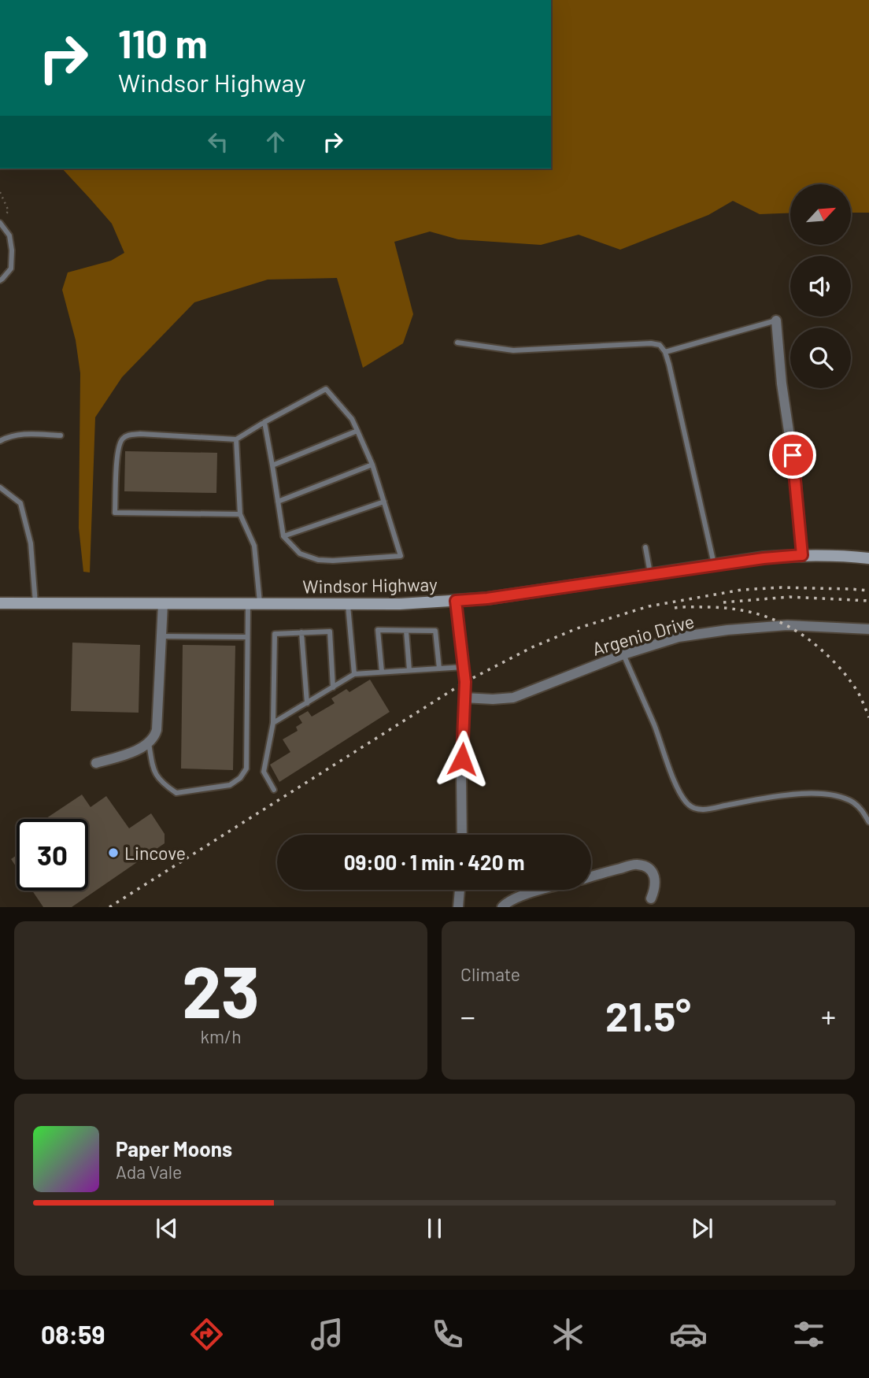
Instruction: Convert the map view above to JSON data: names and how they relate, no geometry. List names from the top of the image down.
{
  "streets": {
    "main road": ["Windsor Highway"],
    "street": ["Argenio Drive"]
  },
  "places": ["Lincove"],
  "north": "top right",
  "page": {
    "turn": ["110 m", "Windsor Highway"],
    "limit": "30",
    "trip": "09:00 · 1 min · 420 m",
    "tile": [
      ["23", "km/h"],
      "Climate"
    ],
    "heat": ["−", "21.5°", "+"],
    "song": ["Paper Moons", "Ada Vale"],
    "tabs": "08:59"
  }
}
